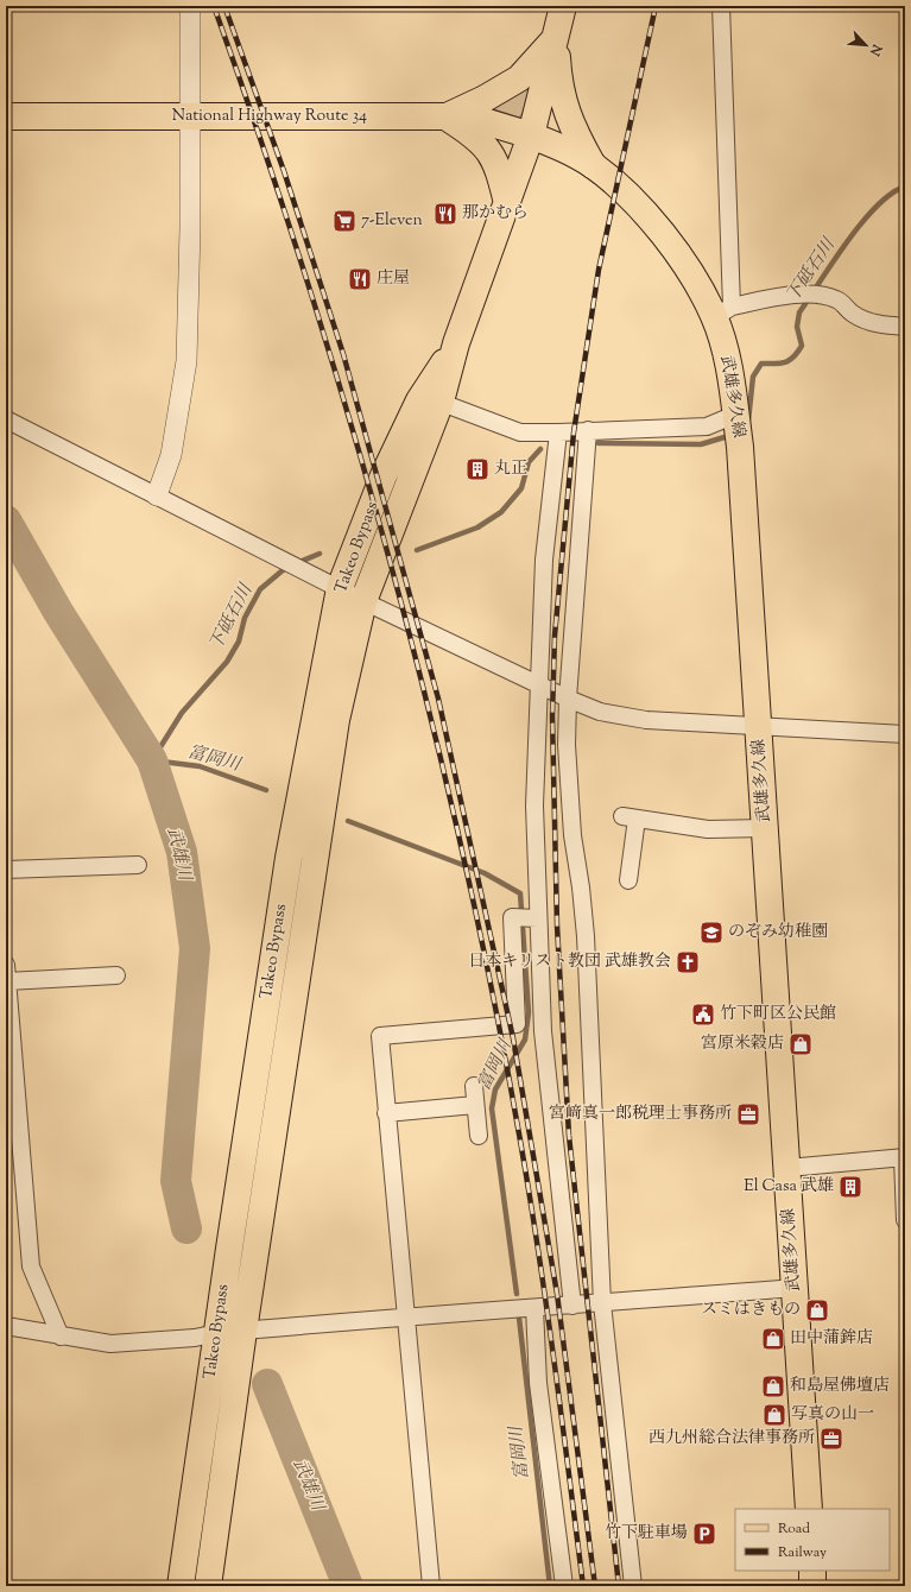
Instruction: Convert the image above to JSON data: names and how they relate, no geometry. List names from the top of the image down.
{
  "streets": {
    "main road": ["National Highway Route 34", "武雄多久線", "Takeo Bypass"]
  },
  "crossings": [
    ["National Highway Route 34", "武雄多久線"],
    ["National Highway Route 34", "Takeo Bypass"],
    ["武雄多久線", "Takeo Bypass"]
  ],
  "water": ["下砥石川", "富岡川", "武雄川"],
  "places": {
    "restaurant": ["那かむら", "庄屋"],
    "supermarket": ["7-Eleven"],
    "building": ["丸正", "El Casa 武雄"],
    "school or university": ["のぞみ幼稚園"],
    "church": ["日本キリスト教団 武雄教会"],
    "public building": ["竹下町区公民館"],
    "shop": [
      "宮原米穀店",
      "スミはきもの",
      "田中蒲鉾店",
      "和島屋佛壇店",
      "写真の山一"
    ],
    "office": ["宮﨑真一郎税理士事務所", "西九州総合法律事務所"],
    "parking": ["竹下駐車場"]
  },
  "legend": ["Road", "Railway"],
  "north": "bottom right"
}
